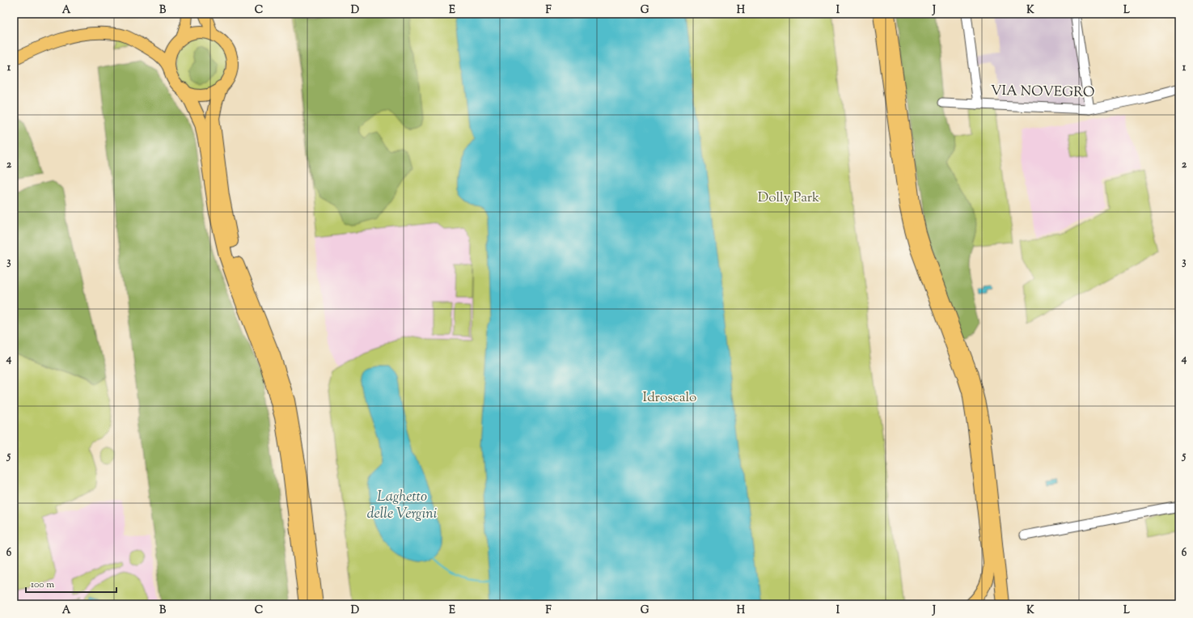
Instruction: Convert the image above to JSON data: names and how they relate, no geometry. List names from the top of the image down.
{
  "streets": {
    "street": ["VIA NOVEGRO"]
  },
  "water": ["Laghetto delle Vergini"],
  "parks": ["Dolly Park", "Idroscalo"],
  "scale_bar": "100 m",
  "grid": {
    "columns": [
      "A",
      "B",
      "C",
      "D",
      "E",
      "F",
      "G",
      "H",
      "I",
      "J",
      "K",
      "L"
    ],
    "rows": [
      "1",
      "2",
      "3",
      "4",
      "5",
      "6"
    ]
  }
}
